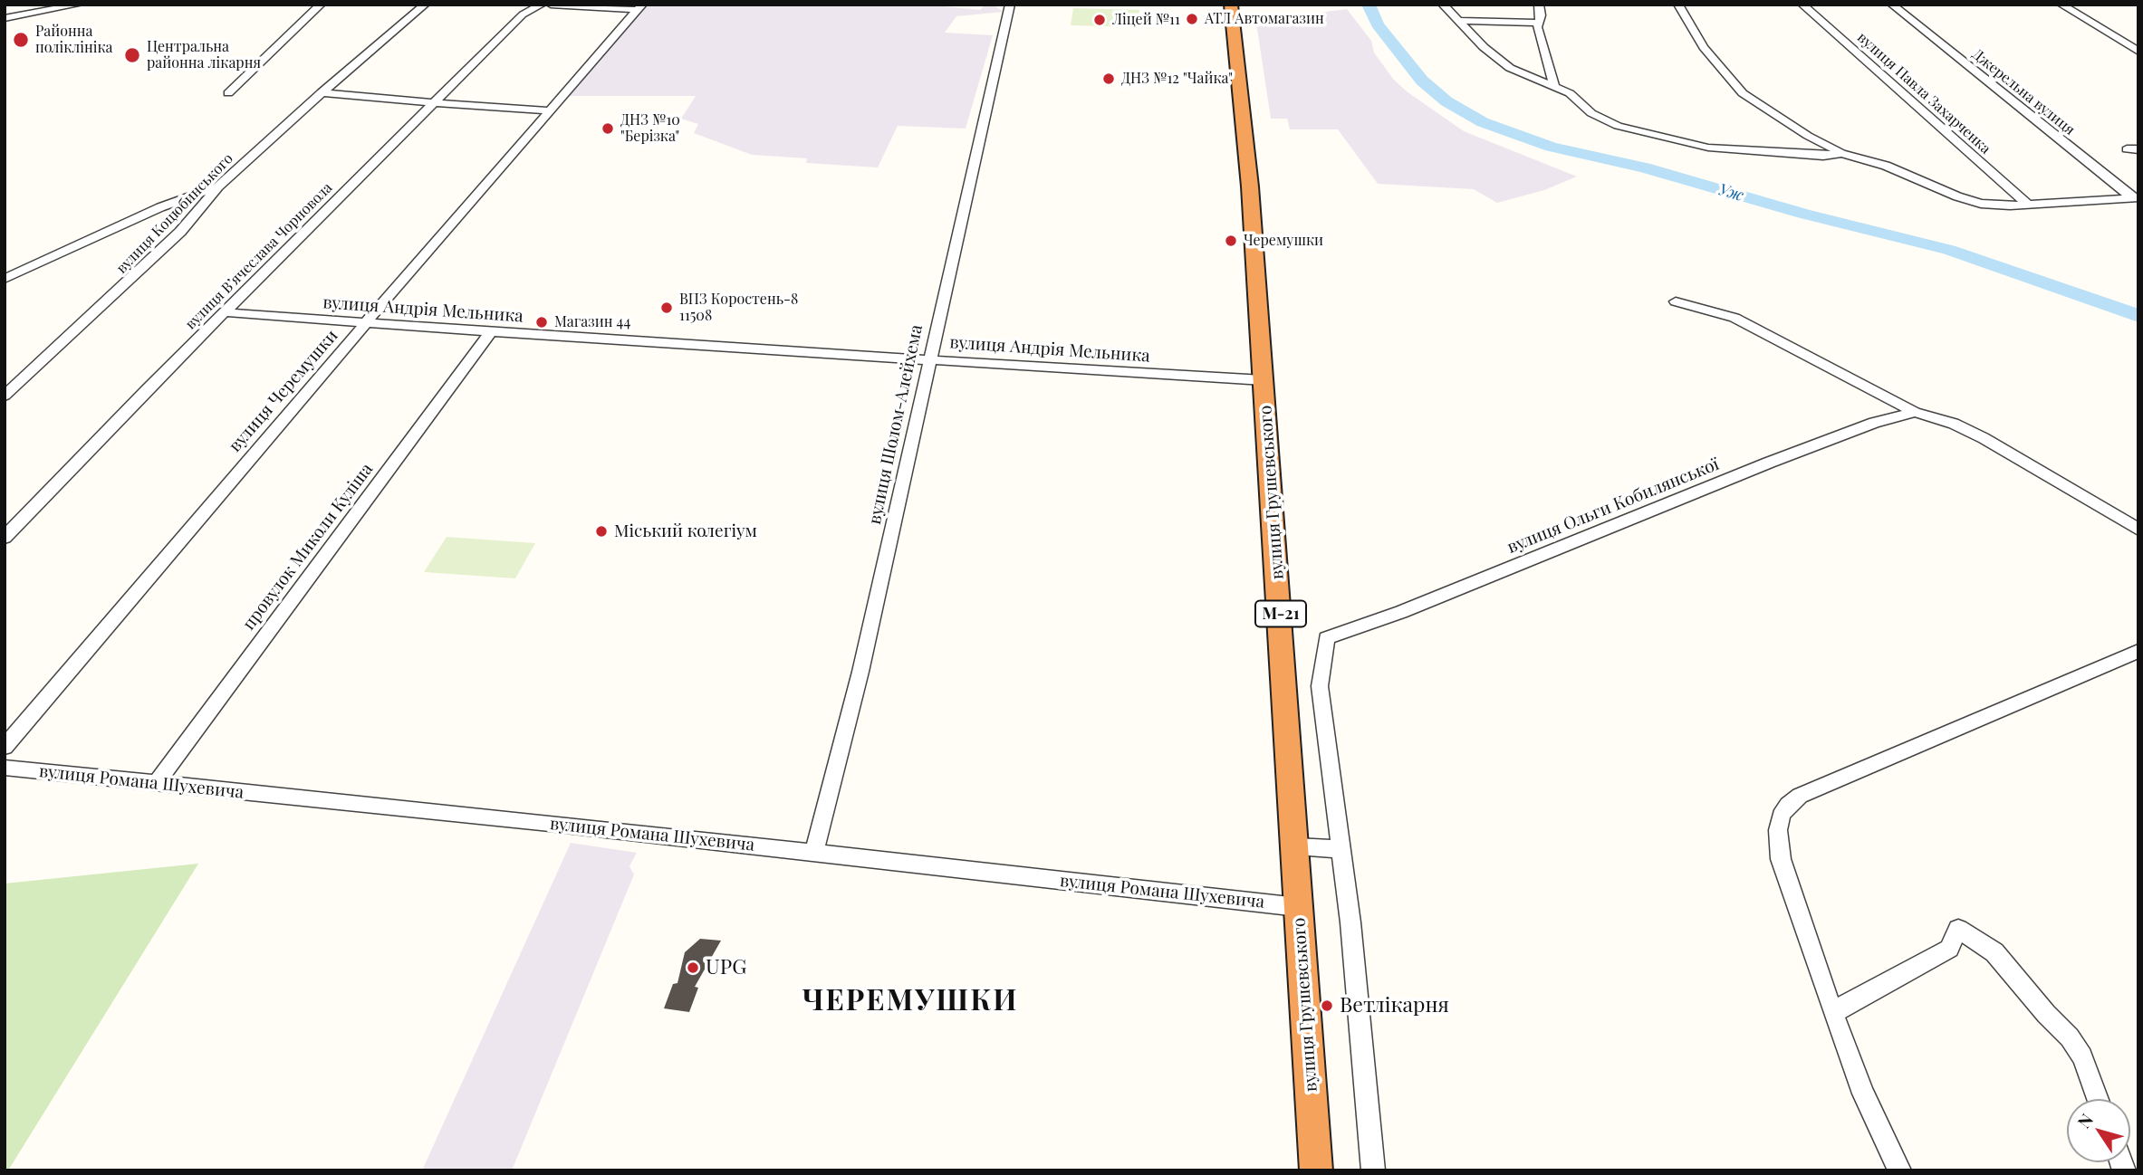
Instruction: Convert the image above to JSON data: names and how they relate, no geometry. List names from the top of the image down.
{
  "streets": {
    "highway": ["вулиця Грушевського", "М-21"],
    "street": [
      "Джерельна вулиця",
      "вулиця Павла Захарченка",
      "вулиця Коцюбинського",
      "вулиця Вʼячеслава Чорновола",
      "вулиця Андрія Мельника",
      "вулиця Черемушки",
      "вулиця Шолом-Алейхема",
      "вулиця Ольги Кобилянської",
      "провулок Миколи Куліша",
      "вулиця Романа Шухевича"
    ]
  },
  "crossings": [
    ["вулиця Вʼячеслава Чорновола", "вулиця Андрія Мельника"],
    ["вулиця Андрія Мельника", "вулиця Черемушки"],
    ["вулиця Андрія Мельника", "вулиця Шолом-Алейхема"],
    ["вулиця Андрія Мельника", "вулиця Грушевського"],
    ["вулиця Андрія Мельника", "провулок Миколи Куліша"],
    ["вулиця Шолом-Алейхема", "вулиця Романа Шухевича"],
    ["вулиця Грушевського", "вулиця Романа Шухевича"],
    ["провулок Миколи Куліша", "вулиця Романа Шухевича"]
  ],
  "districts": ["ЧЕРЕМУШКИ"],
  "water": ["Уж"],
  "places": [
    "АТЛ Автомагазин",
    "Ліцей №11",
    "Районна поліклініка",
    "Центральна районна лікарня",
    "ДНЗ №12 \"Чайка\"",
    "ДНЗ №10 \"Берізка\"",
    "Черемушки",
    "ВПЗ Коростень-8 11508",
    "Магазин 44",
    "Міський колегіум",
    "UPG",
    "Ветлікарня"
  ],
  "north": "top left"
}
